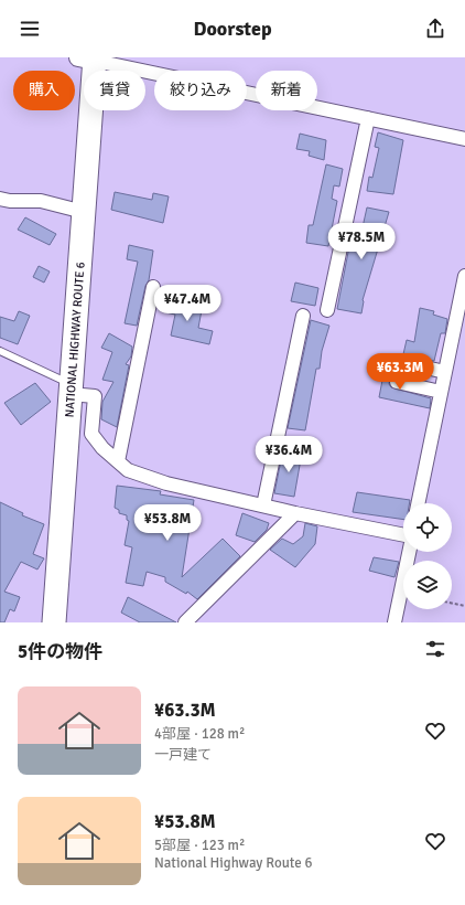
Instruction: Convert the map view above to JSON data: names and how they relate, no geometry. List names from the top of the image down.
{
  "streets": {
    "highway": ["NATIONAL HIGHWAY ROUTE 6"]
  },
  "page": {
    "header": "Doorstep",
    "chip": [
      "購入",
      "賃貸",
      "絞り込み",
      "新着"
    ],
    "price": [
      "¥78.5M",
      "¥47.4M",
      "¥63.3M",
      "¥36.4M",
      "¥53.8M"
    ],
    "heading": "5件の物件",
    "list": [
      {
        "name": "¥63.3M",
        "note": "4部屋 · 128 m² · 一戸建て"
      },
      {
        "name": "¥53.8M",
        "note": "5部屋 · 123 m² · National Highway Route 6"
      }
    ]
  }
}
